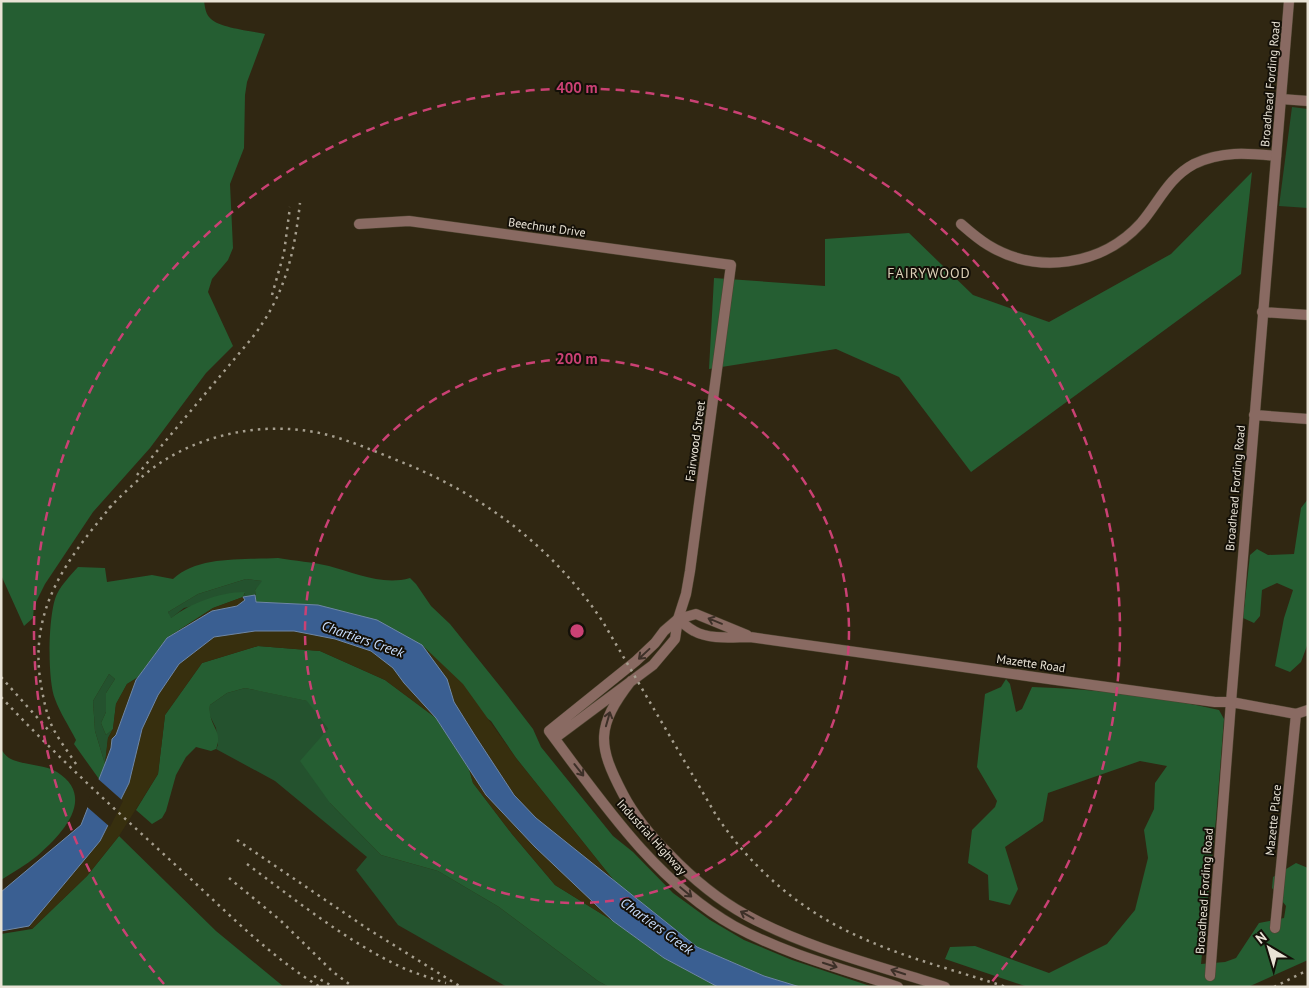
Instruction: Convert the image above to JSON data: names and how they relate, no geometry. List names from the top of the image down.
{
  "streets": {
    "street": [
      "Broadhead Fording Road",
      "Beechnut Drive",
      "Fairwood Street",
      "Mazette Road",
      "Mazette Place",
      "Industrial Highway"
    ]
  },
  "crossings": [
    ["Broadhead Fording Road", "Mazette Road"],
    ["Beechnut Drive", "Fairwood Street"],
    ["Fairwood Street", "Mazette Road"],
    ["Fairwood Street", "Industrial Highway"],
    ["Mazette Road", "Mazette Place"]
  ],
  "districts": ["FAIRYWOOD"],
  "water": ["Chartiers Creek"],
  "north": "top left",
  "rings": ["400 m", "200 m"]
}
